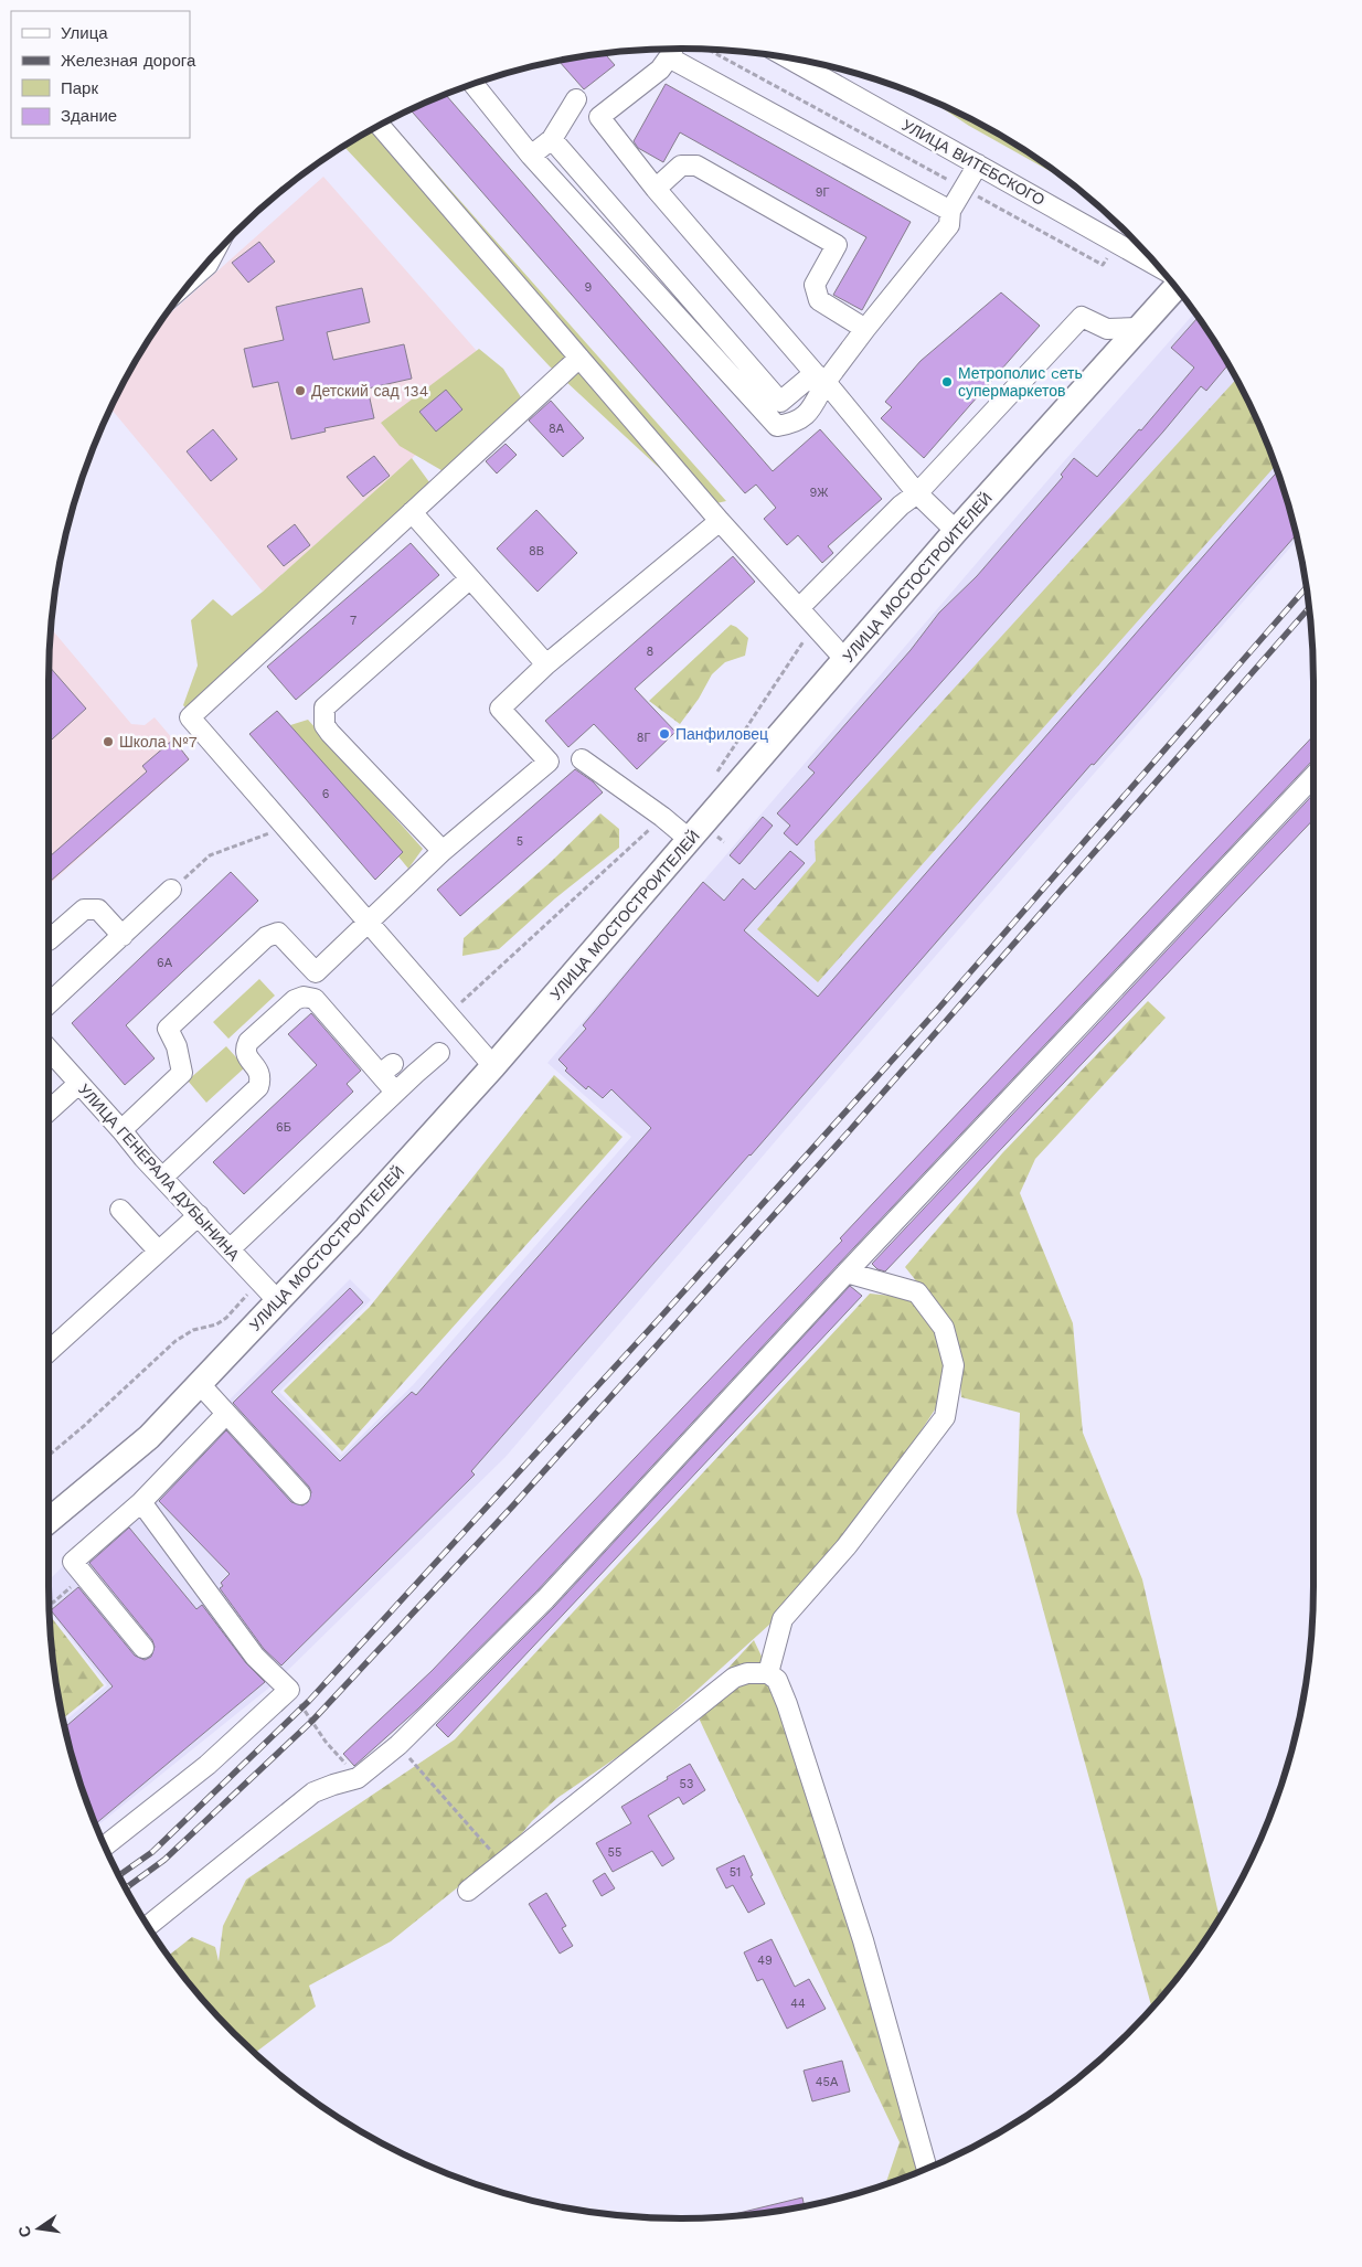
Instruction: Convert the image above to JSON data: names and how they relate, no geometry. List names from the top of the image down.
{
  "streets": {
    "main road": ["УЛИЦА МОСТОСТРОИТЕЛЕЙ"],
    "street": ["УЛИЦА ВИТЕБСКОГО", "УЛИЦА ГЕНЕРАЛА ДУБЫНИНА"]
  },
  "crossings": [
    ["УЛИЦА МОСТОСТРОИТЕЛЕЙ", "УЛИЦА ГЕНЕРАЛА ДУБЫНИНА"]
  ],
  "places": [
    "Метрополис cеть супермаркетов",
    "Детский сад 134",
    "Панфиловец",
    "Школа №7"
  ],
  "house_numbers": [
    "9Г",
    "9",
    "8А",
    "9Ж",
    "8В",
    "7",
    "8",
    "8Г",
    "6",
    "5",
    "6А",
    "6Б",
    "53",
    "55",
    "51",
    "49",
    "44",
    "45А"
  ],
  "legend": [
    "Улица",
    "Железная дорога",
    "Парк",
    "Здание"
  ],
  "north": "left"
}
